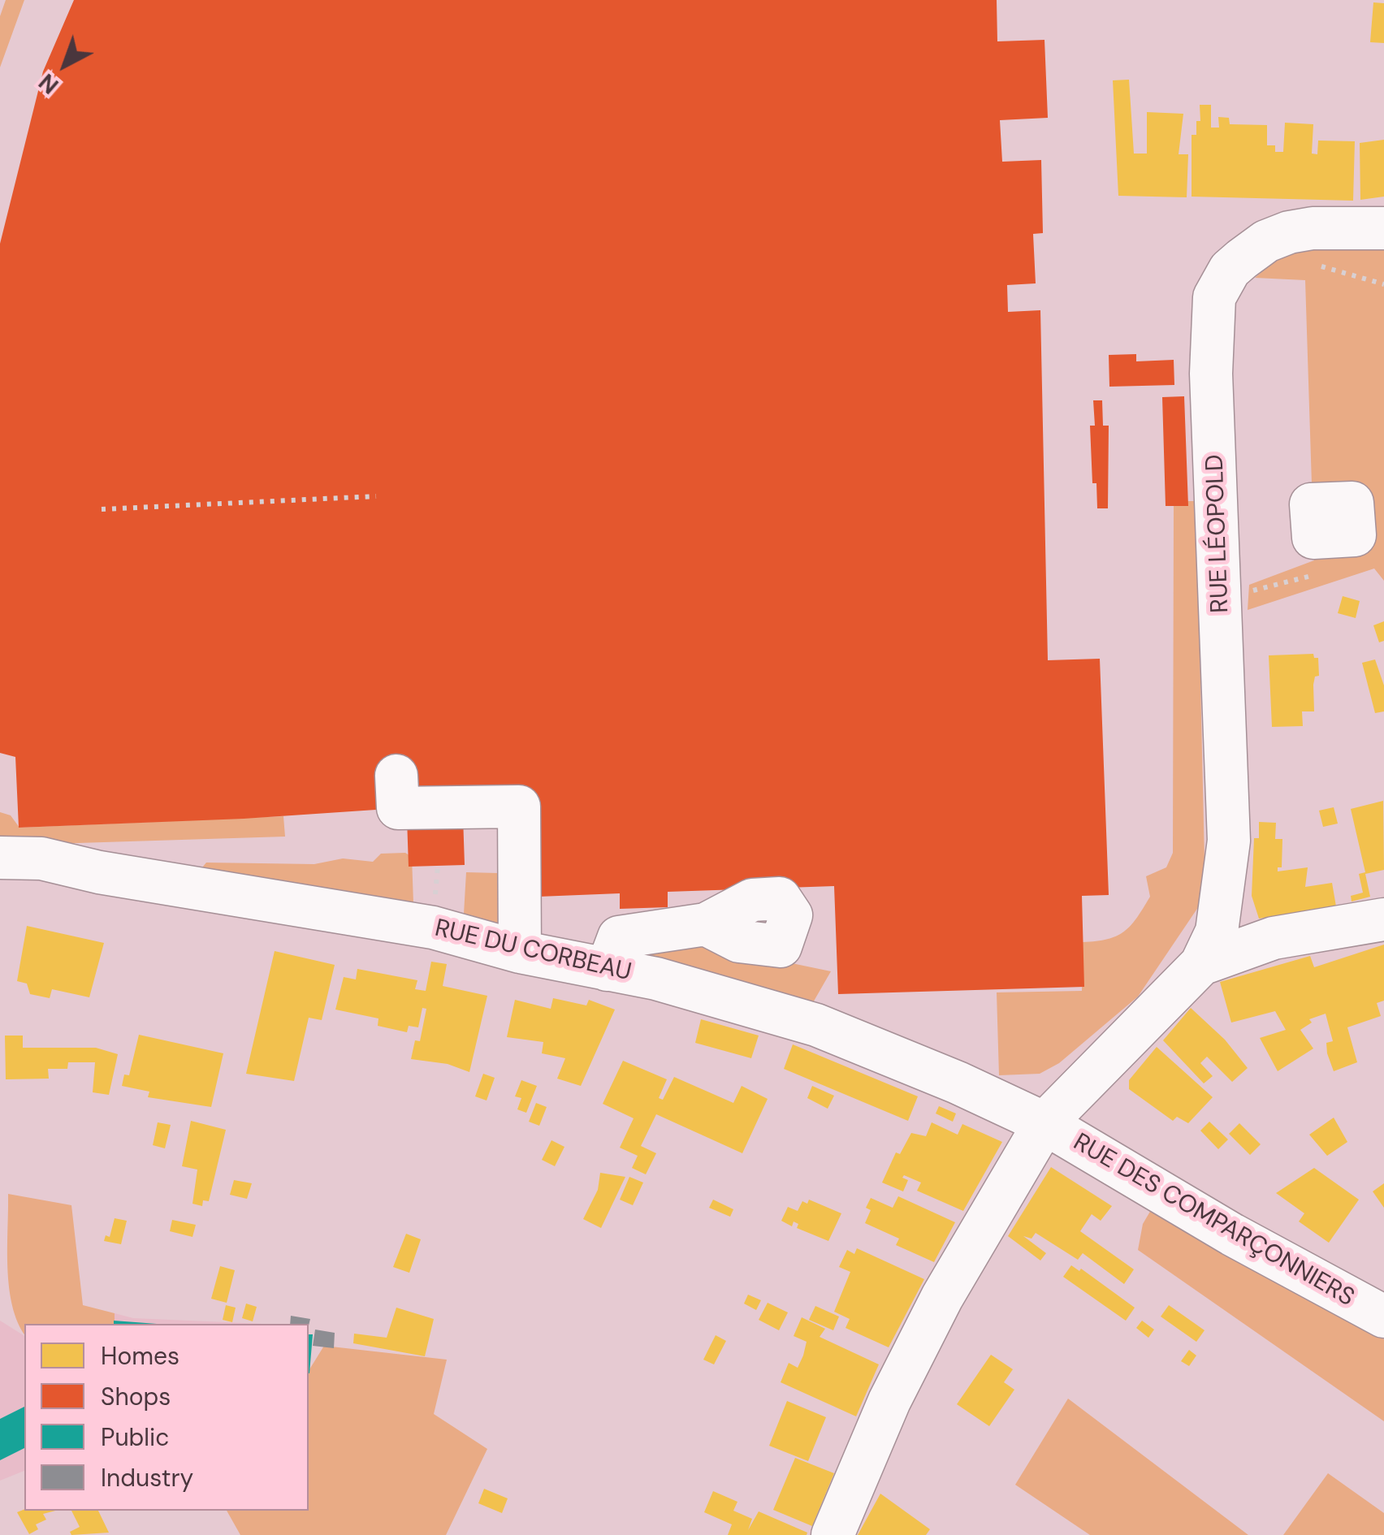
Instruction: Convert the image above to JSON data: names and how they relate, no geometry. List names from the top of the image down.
{
  "streets": {
    "street": ["RUE LÉOPOLD", "RUE DU CORBEAU", "RUE DES COMPARÇONNIERS"]
  },
  "crossings": [
    ["RUE DU CORBEAU", "RUE DES COMPARÇONNIERS"]
  ],
  "legend": [
    "Homes",
    "Shops",
    "Public",
    "Industry"
  ],
  "north": "bottom left"
}
